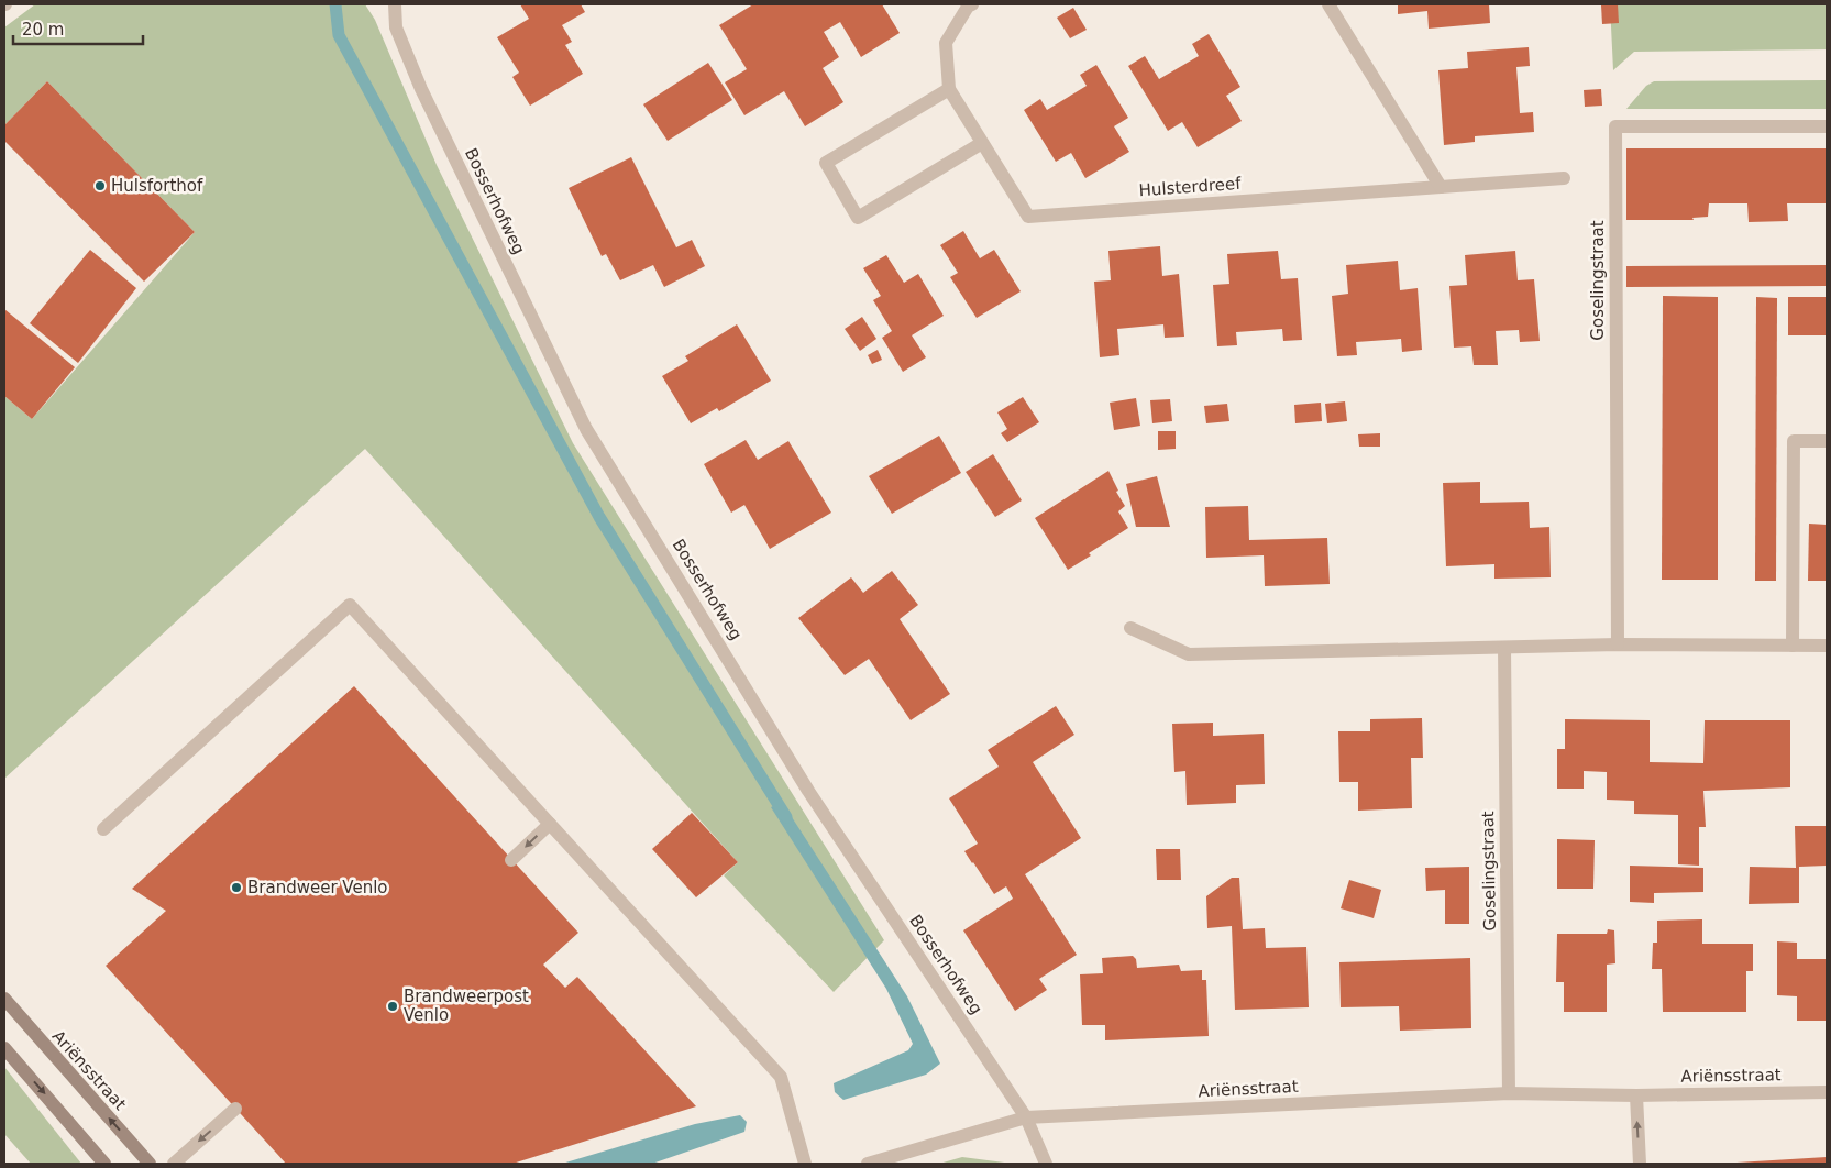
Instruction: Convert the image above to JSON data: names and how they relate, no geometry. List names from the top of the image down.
{
  "streets": {
    "main road": ["Ariënsstraat"],
    "street": ["Hulsterdreef", "Bosserhofweg", "Goselingstraat"]
  },
  "crossings": [
    ["Bosserhofweg", "Ariënsstraat"],
    ["Goselingstraat", "Ariënsstraat"]
  ],
  "places": ["Hulsforthof", "Brandweer Venlo", "Brandweerpost Venlo"],
  "scale_bar": "20 m"
}
